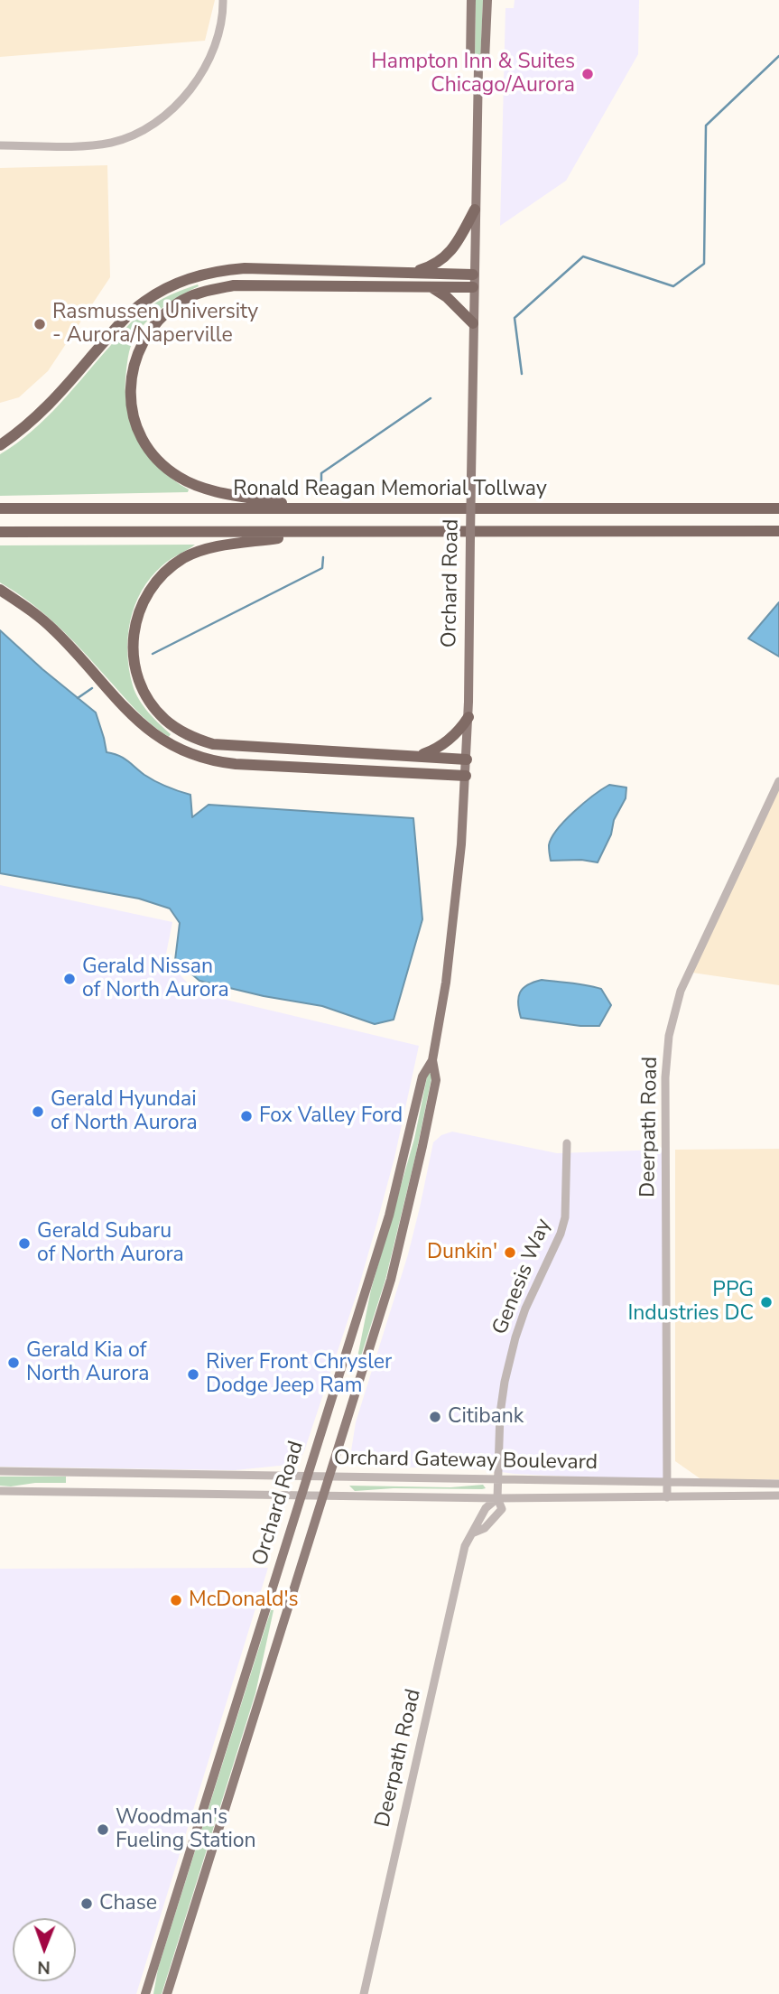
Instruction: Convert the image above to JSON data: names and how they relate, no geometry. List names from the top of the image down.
{
  "streets": {
    "highway": ["Ronald Reagan Memorial Tollway"],
    "main road": ["Orchard Road"],
    "street": ["Deerpath Road", "Genesis Way", "Orchard Gateway Boulevard"]
  },
  "crossings": [
    ["Orchard Road", "Orchard Gateway Boulevard"],
    ["Deerpath Road", "Genesis Way"],
    ["Deerpath Road", "Orchard Gateway Boulevard"],
    ["Genesis Way", "Orchard Gateway Boulevard"]
  ],
  "places": [
    "Hampton Inn & Suites Chicago/Aurora",
    "Rasmussen University - Aurora/Naperville",
    "Gerald Nissan of North Aurora",
    "Gerald Hyundai of North Aurora",
    "Fox Valley Ford",
    "Gerald Subaru of North Aurora",
    "Dunkin'",
    "PPG Industries DC",
    "Gerald Kia of North Aurora",
    "River Front Chrysler Dodge Jeep Ram",
    "Citibank",
    "McDonald's",
    "Woodman's Fueling Station",
    "Chase"
  ],
  "north": "bottom"
}
